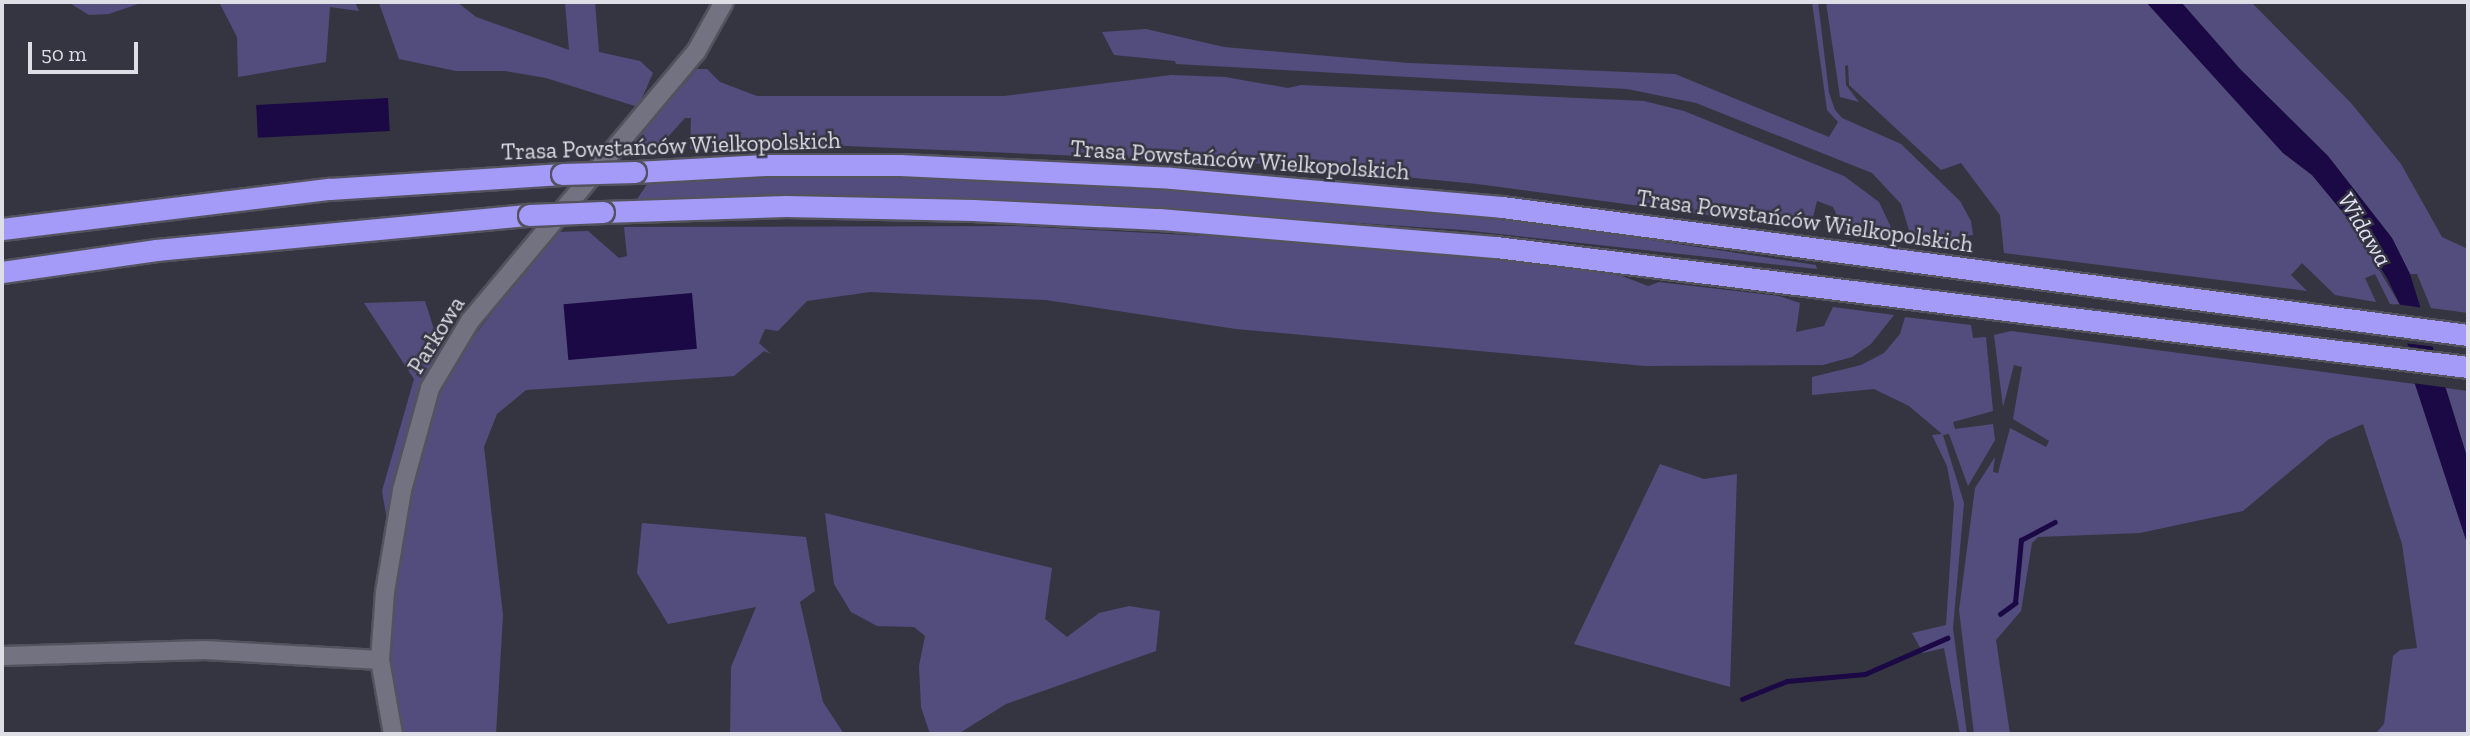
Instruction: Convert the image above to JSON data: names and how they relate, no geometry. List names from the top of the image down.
{
  "streets": {
    "highway": ["Trasa Powstańców Wielkopolskich"],
    "street": ["Parkowa"]
  },
  "water": ["Widawa"],
  "scale_bar": "50 m"
}
